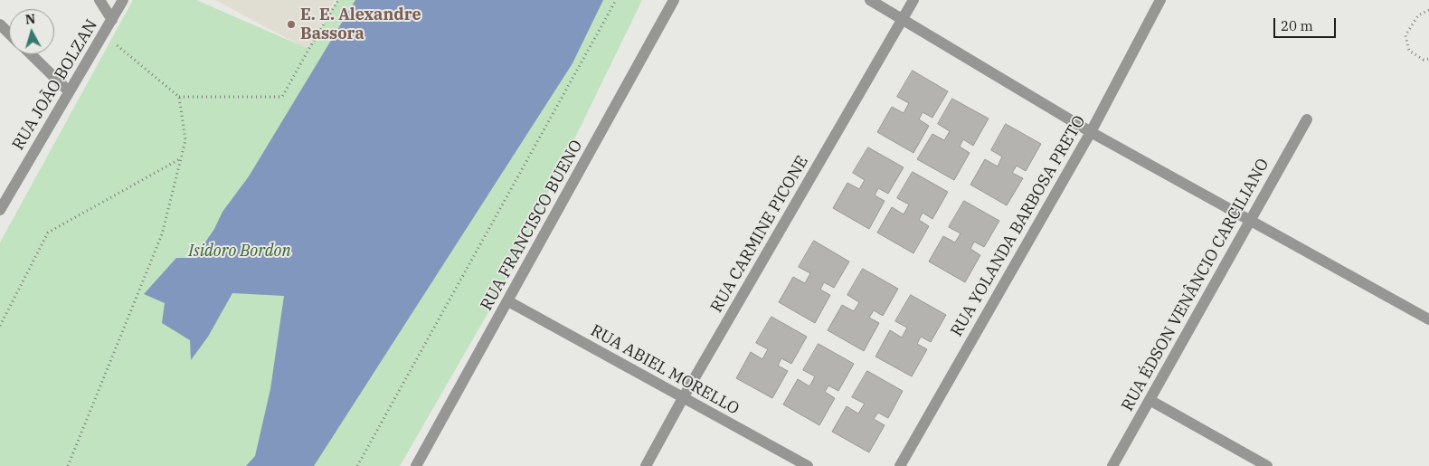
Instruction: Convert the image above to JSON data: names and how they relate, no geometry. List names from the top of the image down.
{
  "streets": {
    "street": [
      "RUA JOÃO BOLZAN",
      "RUA FRANCISCO BUENO",
      "RUA YOLANDA BARBOSA PRETO",
      "RUA CARMINE PICONE",
      "RUA ÉDSON VENÂNCIO CARCILIANO",
      "RUA ABIEL MORELLO"
    ]
  },
  "crossings": [
    ["RUA FRANCISCO BUENO", "RUA ABIEL MORELLO"],
    ["RUA CARMINE PICONE", "RUA ABIEL MORELLO"]
  ],
  "parks": ["Isidoro Bordon"],
  "places": ["E. E. Alexandre Bassora"],
  "scale_bar": "20 m",
  "north": "top"
}
